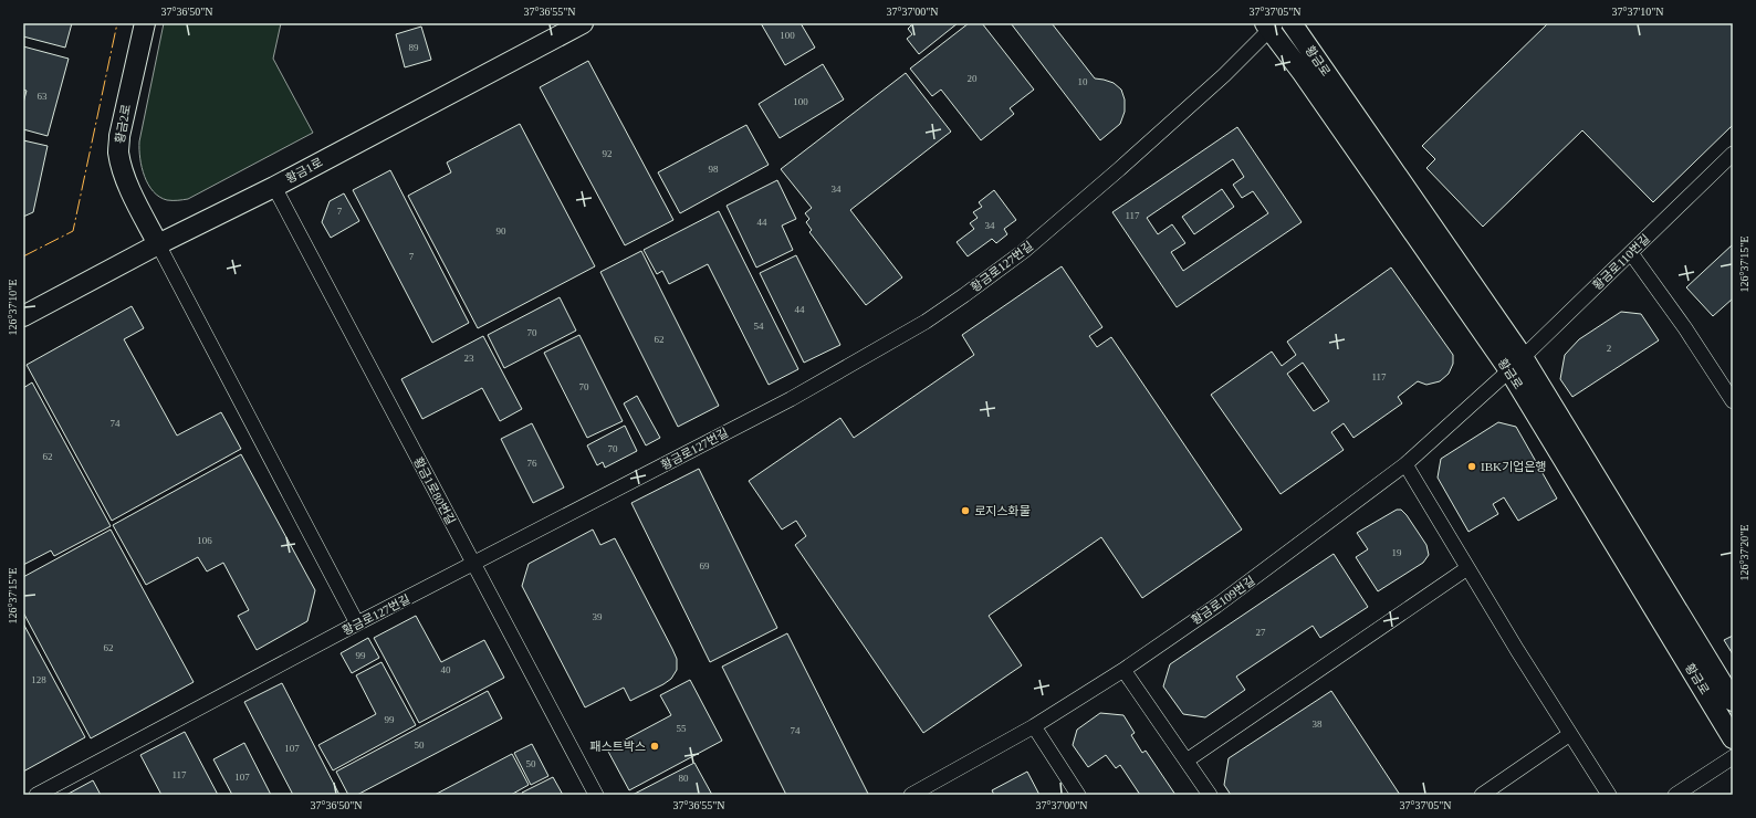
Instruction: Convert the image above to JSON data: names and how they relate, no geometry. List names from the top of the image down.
{
  "streets": {
    "street": [
      "황금로",
      "황금2로",
      "황금1로",
      "황금로110번길",
      "황금로127번길",
      "황금1로80번길",
      "황금로109번길"
    ]
  },
  "crossings": [
    ["황금로", "황금로110번길"],
    ["황금로", "황금로127번길"],
    ["황금로", "황금로109번길"],
    ["황금2로", "황금1로"],
    ["황금1로", "황금1로80번길"],
    ["황금로110번길", "황금로109번길"],
    ["황금로127번길", "황금1로80번길"]
  ],
  "places": ["IBK기업은행", "로지스화물", "패스트박스"],
  "house_numbers": [
    "100",
    "89",
    "20",
    "10",
    "63",
    "100",
    "92",
    "98",
    "34",
    "7",
    "117",
    "44",
    "34",
    "90",
    "7",
    "44",
    "54",
    "70",
    "62",
    "2",
    "23",
    "117",
    "70",
    "74",
    "70",
    "62",
    "76",
    "106",
    "19",
    "69",
    "39",
    "27",
    "62",
    "99",
    "40",
    "128",
    "99",
    "38",
    "55",
    "74",
    "50",
    "107",
    "50",
    "117",
    "107",
    "80"
  ],
  "coordinates": [
    "37°36'50\"N",
    "37°36'55\"N",
    "37°37'00\"N",
    "37°37'05\"N",
    "37°37'10\"N",
    "126°37'15\"E",
    "126°37'10\"E",
    "126°37'20\"E"
  ]
}
